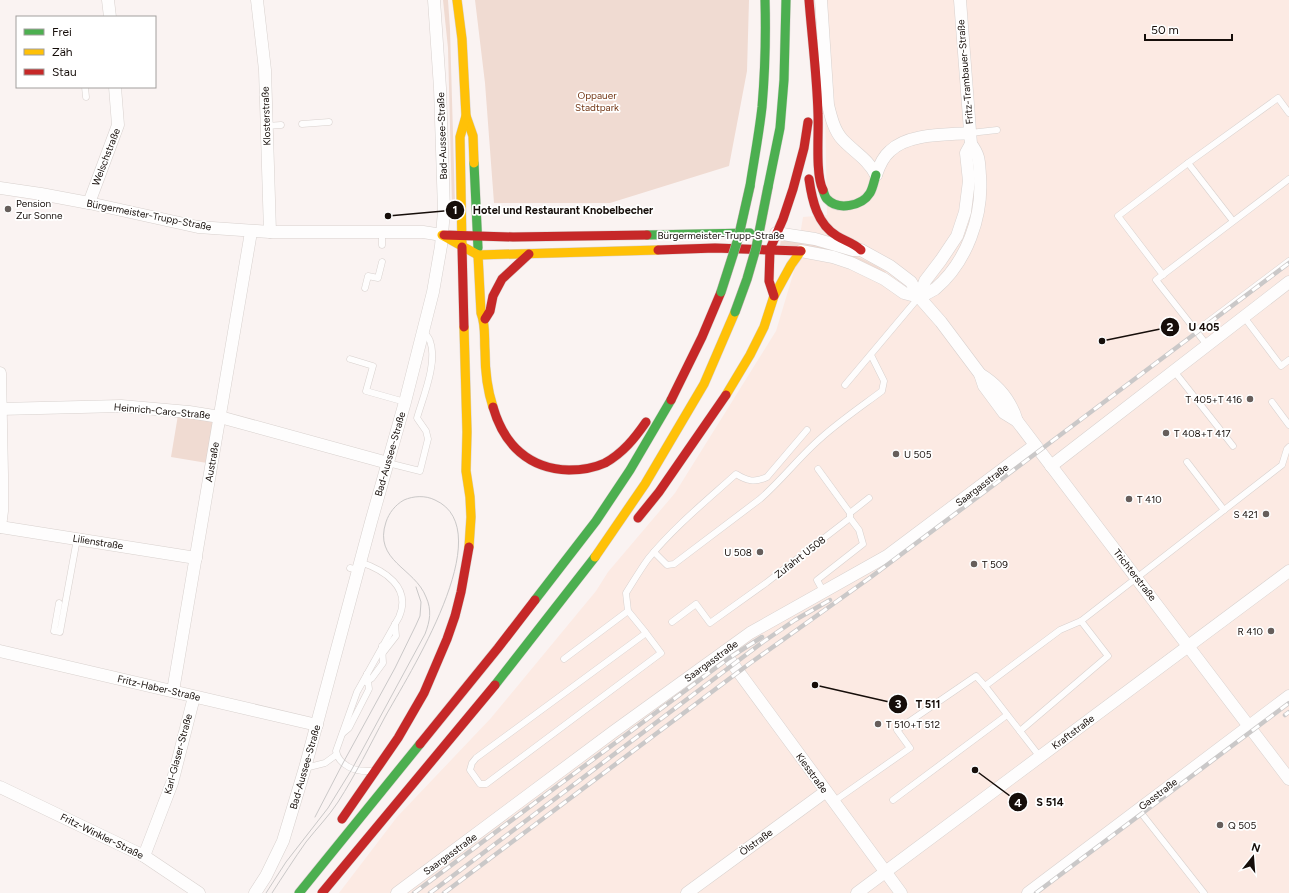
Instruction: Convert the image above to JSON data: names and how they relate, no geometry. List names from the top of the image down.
{
  "streets": {
    "main road": ["Bürgermeister-Trupp-Straße"],
    "street": [
      "Fritz-Trambauer-Straße",
      "Klosterstraße",
      "Bad-Aussee-Straße",
      "Welschstraße",
      "Heinrich-Caro-Straße",
      "Austraße",
      "Saargasstraße",
      "Lilienstraße",
      "Trichterstraße",
      "Fritz-Haber-Straße",
      "Kraftstraße",
      "Karl-Glaser-Straße",
      "Kiesstraße",
      "Gasstraße",
      "Fritz-Winkler-Straße",
      "Ölstraße"
    ],
    "lane": ["Zufahrt U508"]
  },
  "crossings": [
    ["Fritz-Trambauer-Straße", "Bürgermeister-Trupp-Straße"],
    ["Fritz-Trambauer-Straße", "Trichterstraße"],
    ["Klosterstraße", "Bürgermeister-Trupp-Straße"],
    ["Bad-Aussee-Straße", "Bürgermeister-Trupp-Straße"],
    ["Bad-Aussee-Straße", "Heinrich-Caro-Straße"],
    ["Bad-Aussee-Straße", "Fritz-Haber-Straße"],
    ["Welschstraße", "Bürgermeister-Trupp-Straße"],
    ["Bürgermeister-Trupp-Straße", "Austraße"],
    ["Bürgermeister-Trupp-Straße", "Trichterstraße"],
    ["Heinrich-Caro-Straße", "Austraße"],
    ["Austraße", "Lilienstraße"],
    ["Austraße", "Fritz-Haber-Straße"],
    ["Saargasstraße", "Trichterstraße"],
    ["Saargasstraße", "Kiesstraße"],
    ["Trichterstraße", "Kraftstraße"],
    ["Trichterstraße", "Gasstraße"],
    ["Fritz-Haber-Straße", "Karl-Glaser-Straße"],
    ["Kraftstraße", "Kiesstraße"],
    ["Karl-Glaser-Straße", "Fritz-Winkler-Straße"],
    ["Kiesstraße", "Ölstraße"]
  ],
  "parks": ["Oppauer Stadtpark"],
  "places": [
    "Pension Zur Sonne",
    "Hotel und Restaurant Knobelbecher",
    "U 405",
    "T 405+T 416",
    "T 408+T 417",
    "U 505",
    "T 410",
    "S 421",
    "U 508",
    "T 509",
    "R 410",
    "T 511",
    "T 510+T 512",
    "S 514",
    "Q 505"
  ],
  "legend": ["Frei", "Zäh", "Stau"],
  "scale_bar": "50 m",
  "north": "top"
}
